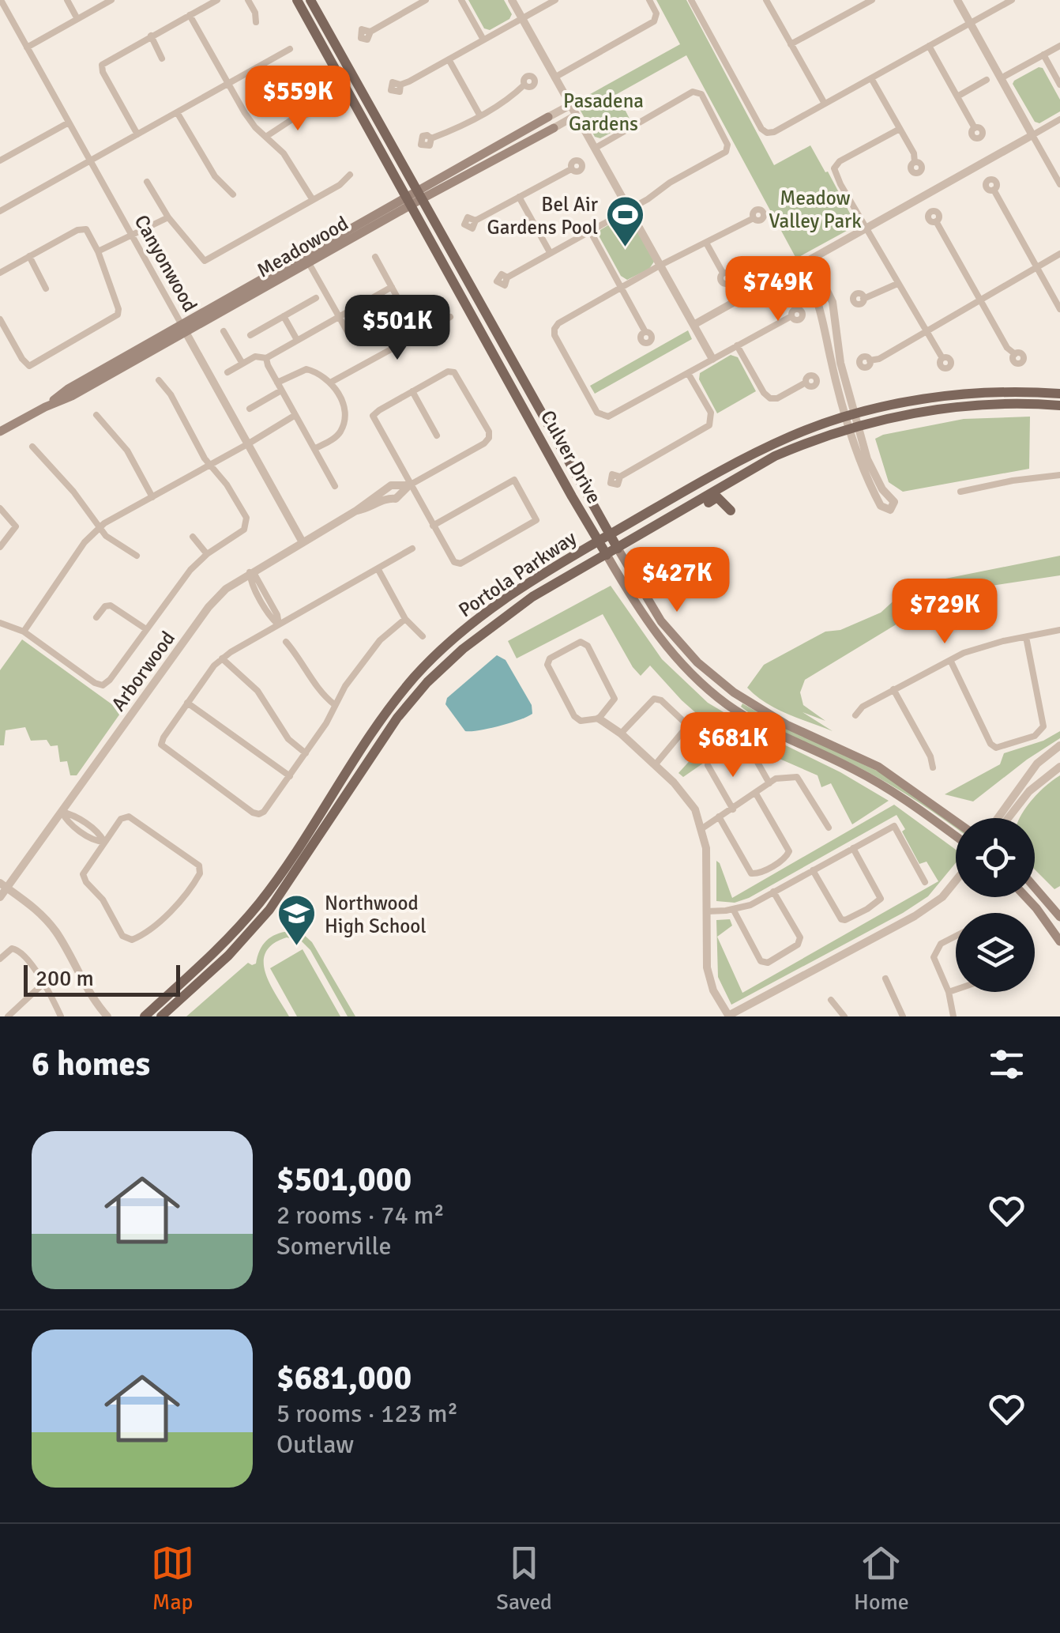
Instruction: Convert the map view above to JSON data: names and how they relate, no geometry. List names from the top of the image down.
{
  "streets": {
    "main road": ["Meadowood", "Culver Drive", "Portola Parkway"],
    "street": ["Canyonwood", "Arborwood"]
  },
  "crossings": [
    ["Meadowood", "Canyonwood"],
    ["Meadowood", "Culver Drive"],
    ["Canyonwood", "Arborwood"],
    ["Culver Drive", "Portola Parkway"]
  ],
  "parks": ["Pasadena Gardens", "Meadow Valley Park"],
  "places": {
    "sports": ["Bel Air Gardens Pool"],
    "school or university": ["Northwood High School"]
  },
  "scale_bar": "200 m",
  "page": {
    "price": [
      "$559K",
      "$749K",
      "$501K",
      "$427K",
      "$729K",
      "$681K"
    ],
    "scale": "200 m",
    "heading": "6 homes",
    "list": [
      {
        "name": "$501,000",
        "note": "2 rooms · 74 m² · Somerville"
      },
      {
        "name": "$681,000",
        "note": "5 rooms · 123 m² · Outlaw"
      }
    ],
    "tabs": ["Map", "Saved", "Home"]
  }
}
